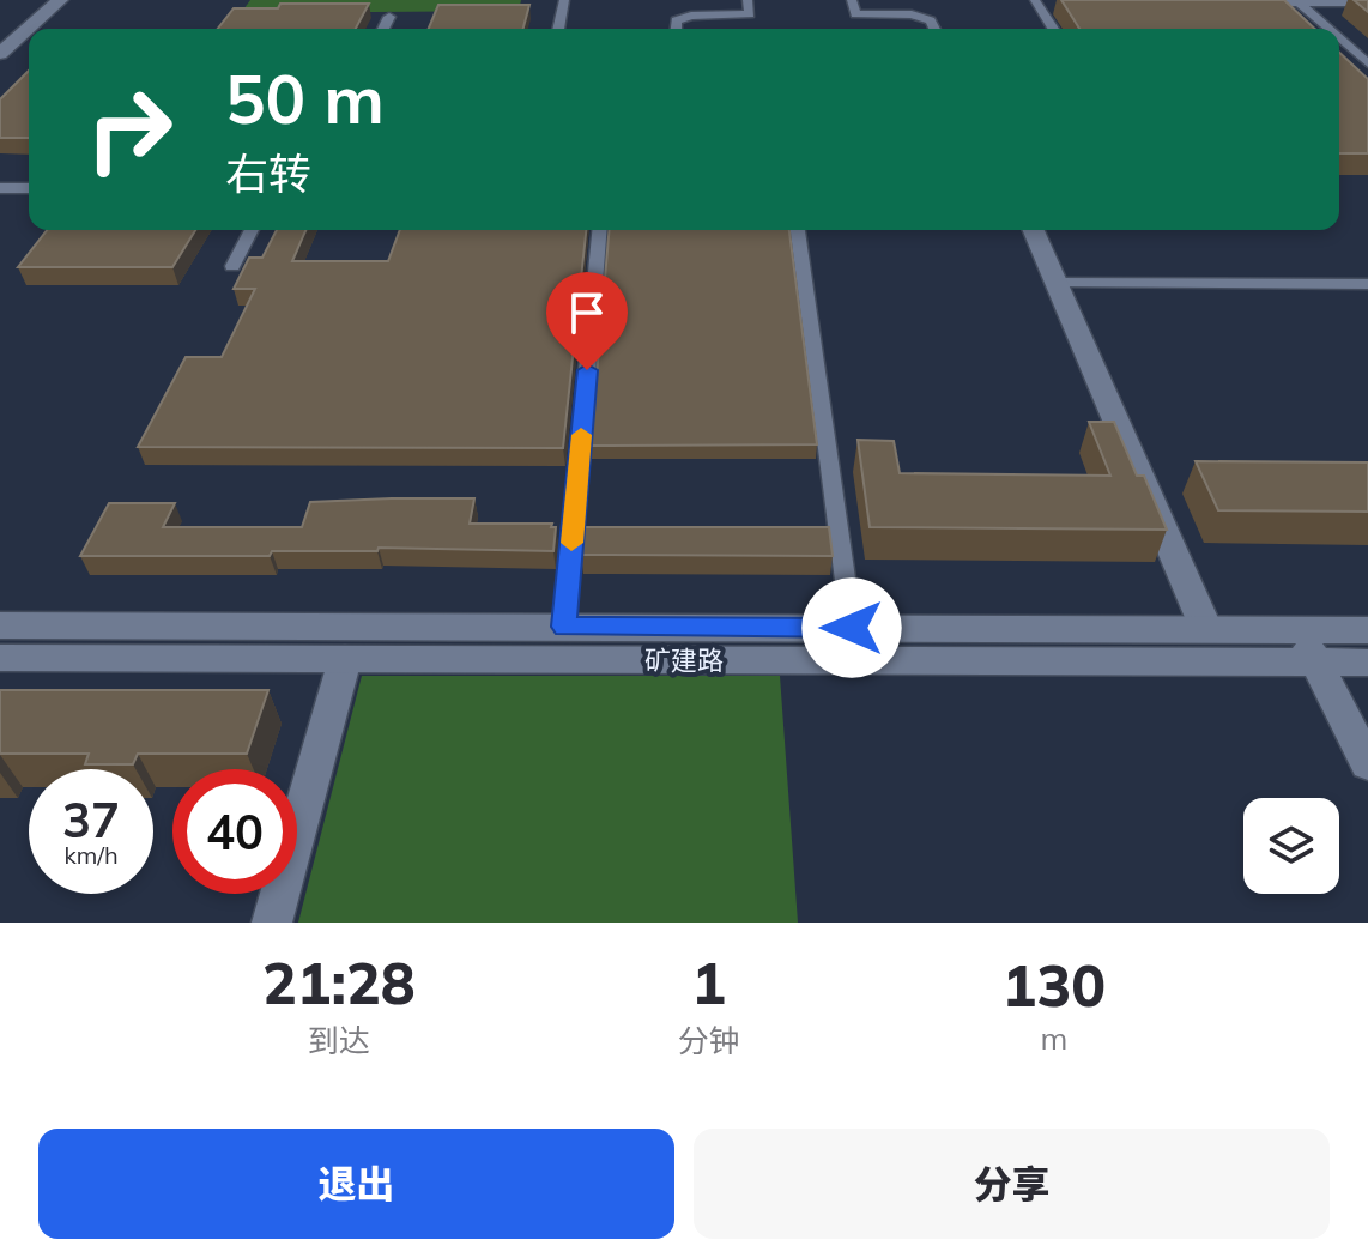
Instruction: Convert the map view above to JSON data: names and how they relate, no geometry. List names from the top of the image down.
{
  "streets": {
    "street": ["矿建路"]
  },
  "page": {
    "turn": ["50 m", "右转"],
    "speed": "37 km/h",
    "limit": "40",
    "eta": [
      "21:28",
      "到达",
      "1",
      "分钟",
      "130",
      "m"
    ],
    "buttons": ["退出", "分享"]
  }
}
